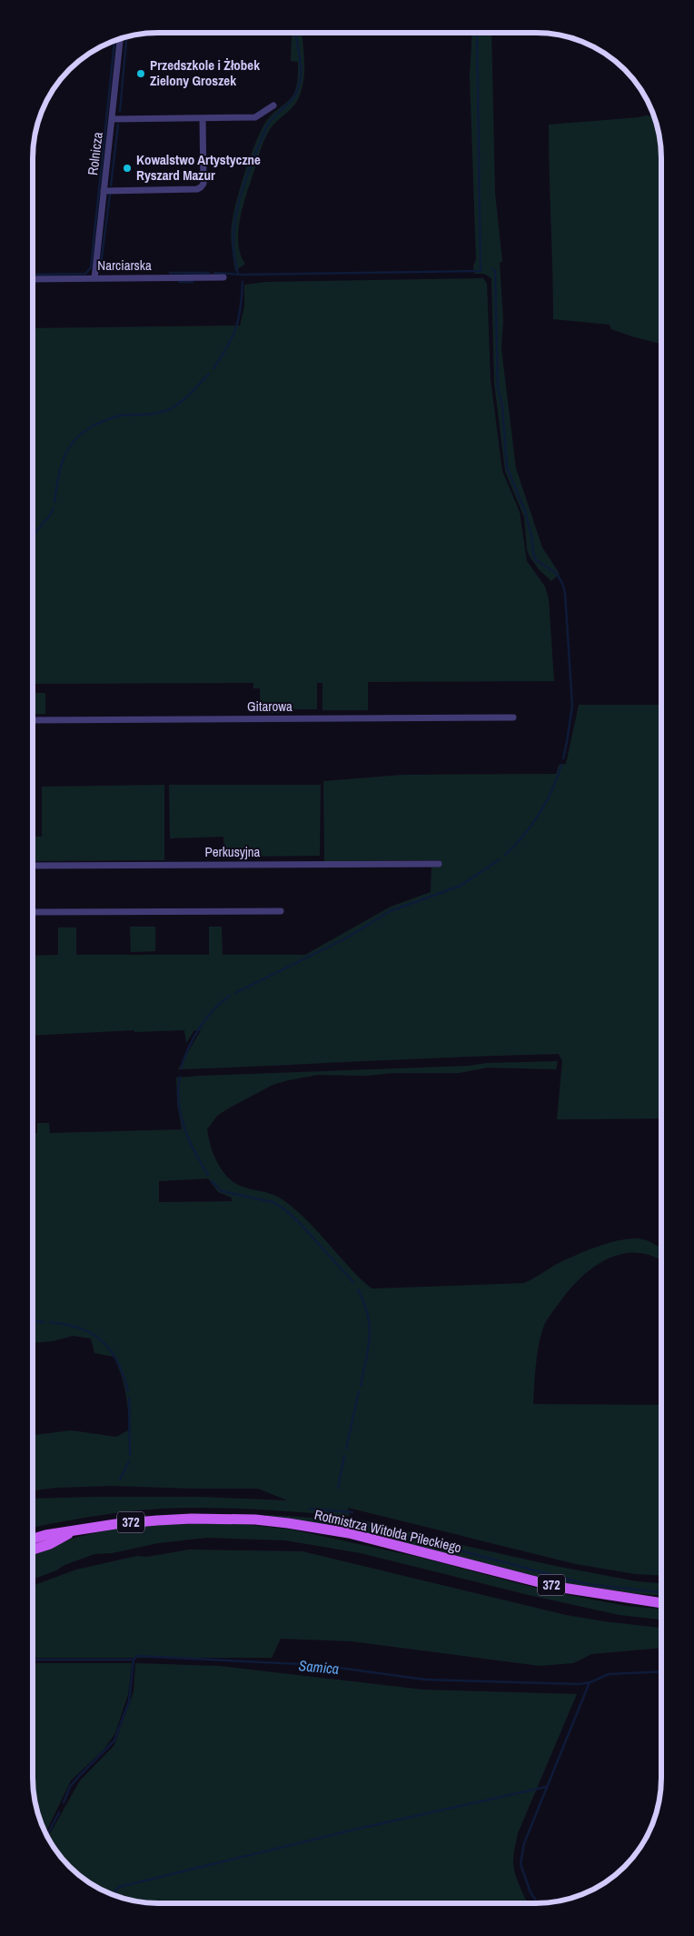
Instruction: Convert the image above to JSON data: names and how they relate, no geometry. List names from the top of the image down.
{
  "streets": {
    "main road": ["372", "Rotmistrza Witolda Pileckiego"],
    "street": [
      "Rolnicza",
      "Narciarska",
      "Gitarowa",
      "Perkusyjna"
    ]
  },
  "crossings": [
    ["Rolnicza", "Narciarska"]
  ],
  "water": ["Samica"],
  "places": ["Przedszkole i Żłobek Zielony Groszek", "Kowalstwo Artystyczne Ryszard Mazur"]
}
